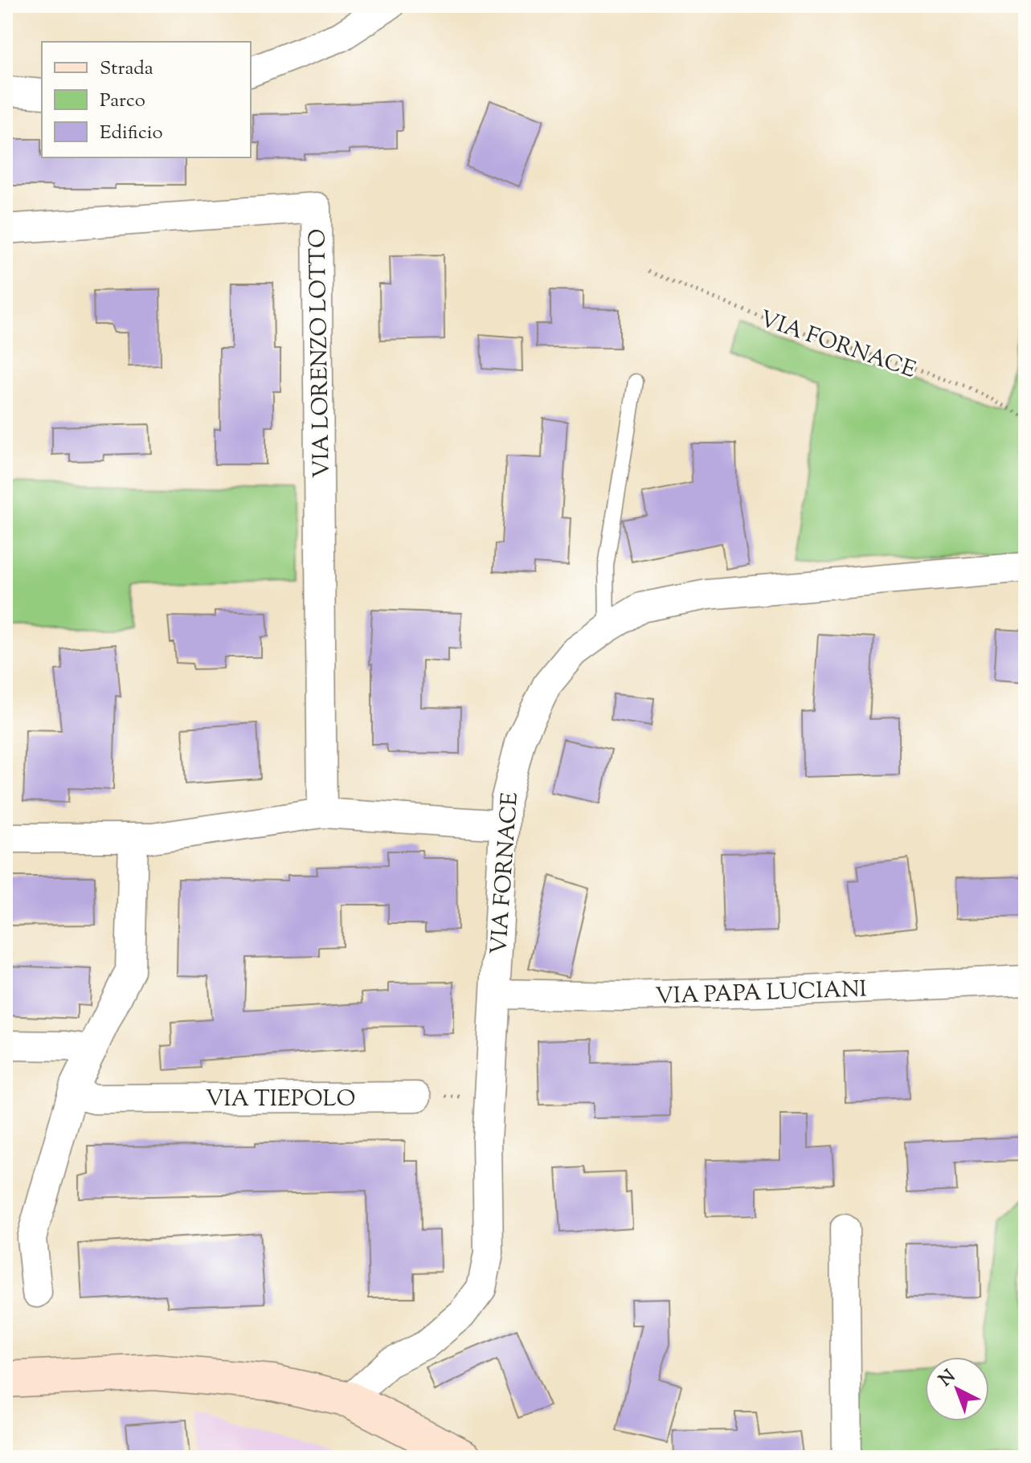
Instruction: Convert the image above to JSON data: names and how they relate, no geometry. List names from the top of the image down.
{
  "streets": {
    "street": [
      "VIA FORNACE",
      "VIA LORENZO LOTTO",
      "VIA PAPA LUCIANI",
      "VIA TIEPOLO"
    ]
  },
  "crossings": [
    ["VIA FORNACE", "VIA PAPA LUCIANI"]
  ],
  "legend": ["Strada", "Parco", "Edificio"],
  "north": "top left"
}
